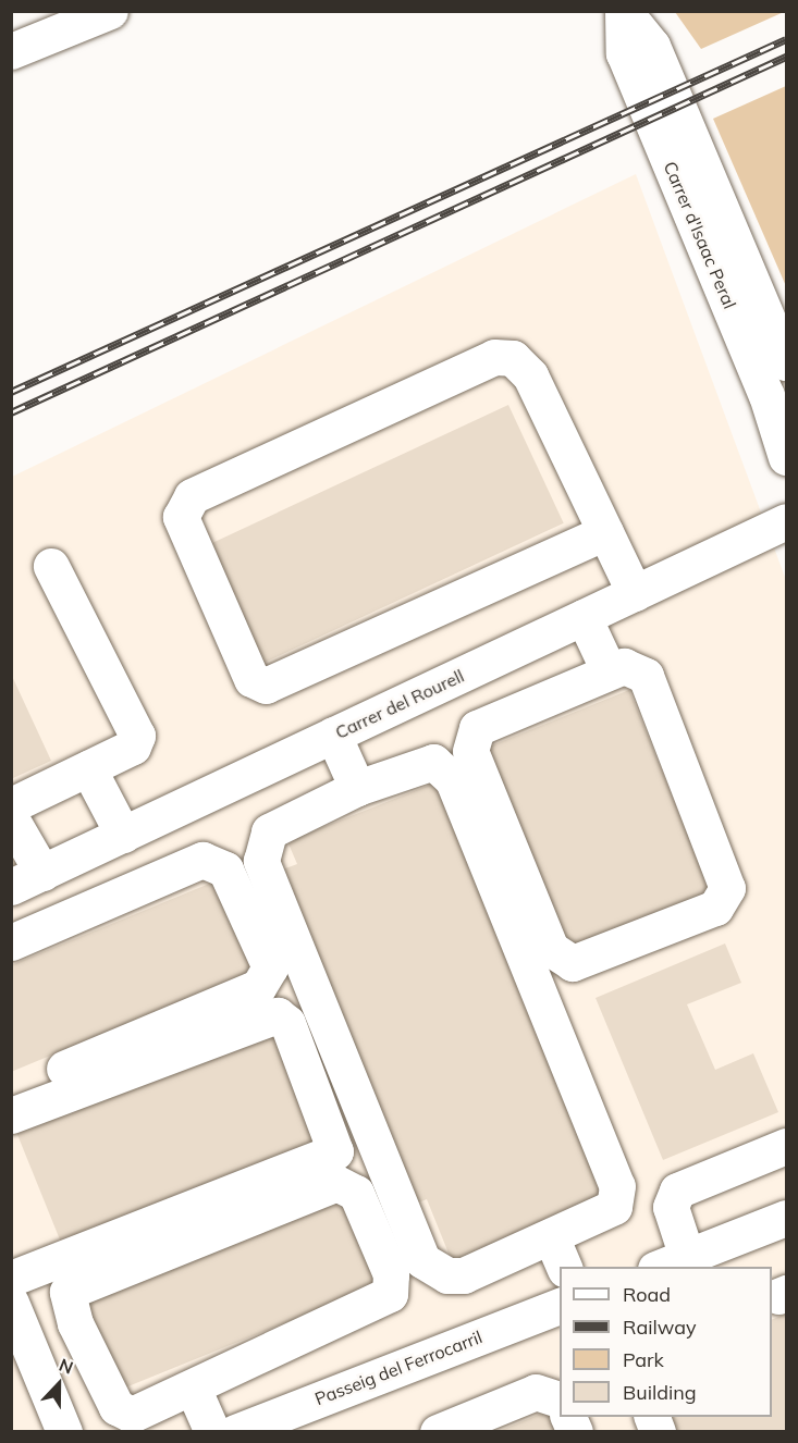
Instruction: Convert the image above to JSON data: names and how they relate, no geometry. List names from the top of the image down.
{
  "streets": {
    "street": ["Carrer d'Isaac Peral", "Carrer del Rourell", "Passeig del Ferrocarril"]
  },
  "legend": [
    "Road",
    "Railway",
    "Park",
    "Building"
  ],
  "north": "top"
}
